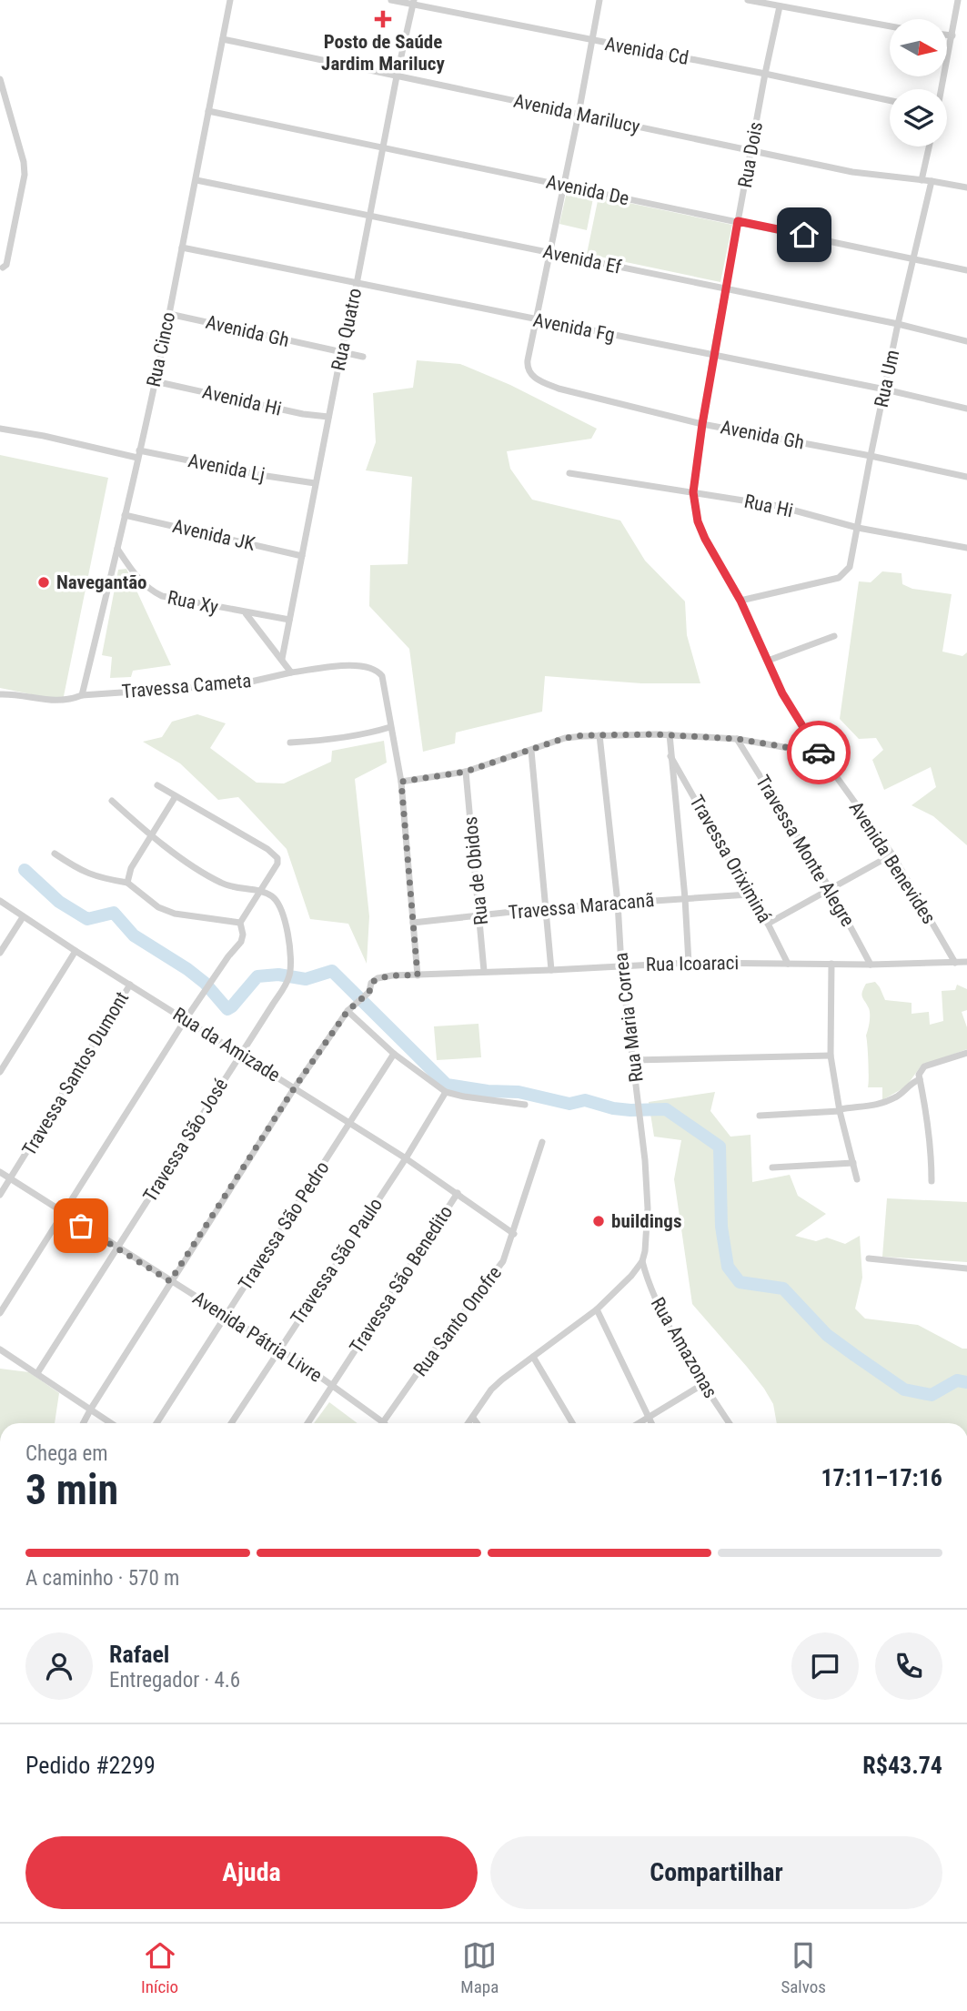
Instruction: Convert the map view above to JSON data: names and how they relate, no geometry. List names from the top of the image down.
{
  "streets": {
    "street": [
      "Avenida Cd",
      "Avenida Marilucy",
      "Rua Dois",
      "Avenida De",
      "Avenida Ef",
      "Avenida Fg",
      "Rua Quatro",
      "Avenida Gh",
      "Rua Cinco",
      "Rua Um",
      "Avenida Hi",
      "Avenida Lj",
      "Rua Hi",
      "Avenida JK",
      "Rua Xy",
      "Travessa Cameta",
      "Travessa Monte Alegre",
      "Travessa Oriximiná",
      "Avenida Benevides",
      "Rua de Obidos",
      "Travessa Maracanã",
      "Rua Icoaraci",
      "Rua Maria Correa",
      "Rua da Amizade",
      "Travessa Santos Dumont",
      "Travessa São José",
      "Travessa São Pedro",
      "Travessa São Paulo",
      "Travessa São Benedito",
      "Rua Santo Onofre",
      "Avenida Pátria Livre",
      "Rua Amazonas"
    ]
  },
  "crossings": [
    ["Avenida Cd", "Rua Dois"],
    ["Avenida Cd", "Rua Quatro"],
    ["Avenida Marilucy", "Rua Dois"],
    ["Avenida Marilucy", "Rua Quatro"],
    ["Avenida Marilucy", "Rua Cinco"],
    ["Avenida Marilucy", "Rua Um"],
    ["Rua Dois", "Avenida De"],
    ["Rua Dois", "Avenida Ef"],
    ["Rua Dois", "Avenida Fg"],
    ["Rua Dois", "Avenida Gh"],
    ["Rua Dois", "Rua Hi"],
    ["Rua Dois", "Avenida Benevides"],
    ["Avenida De", "Rua Quatro"],
    ["Avenida De", "Rua Cinco"],
    ["Avenida De", "Rua Um"],
    ["Avenida Ef", "Rua Quatro"],
    ["Avenida Ef", "Rua Cinco"],
    ["Avenida Ef", "Rua Um"],
    ["Avenida Fg", "Rua Quatro"],
    ["Avenida Fg", "Avenida Gh"],
    ["Avenida Fg", "Rua Cinco"],
    ["Avenida Fg", "Rua Um"],
    ["Rua Quatro", "Avenida Gh"],
    ["Rua Quatro", "Avenida Hi"],
    ["Rua Quatro", "Avenida Lj"],
    ["Rua Quatro", "Avenida JK"],
    ["Rua Quatro", "Rua Xy"],
    ["Avenida Gh", "Rua Cinco"],
    ["Avenida Gh", "Rua Um"],
    ["Rua Cinco", "Avenida Hi"],
    ["Rua Cinco", "Avenida Lj"],
    ["Rua Cinco", "Avenida JK"],
    ["Rua Cinco", "Rua Xy"],
    ["Rua Cinco", "Travessa Cameta"],
    ["Rua Um", "Rua Hi"],
    ["Rua Um", "Avenida Benevides"],
    ["Rua Hi", "Avenida Benevides"],
    ["Travessa Cameta", "Travessa Maracanã"],
    ["Travessa Cameta", "Rua Icoaraci"],
    ["Travessa Monte Alegre", "Rua Icoaraci"],
    ["Travessa Oriximiná", "Travessa Maracanã"],
    ["Travessa Oriximiná", "Rua Icoaraci"],
    ["Avenida Benevides", "Rua Icoaraci"],
    ["Rua de Obidos", "Travessa Maracanã"],
    ["Rua de Obidos", "Rua Icoaraci"],
    ["Travessa Maracanã", "Rua Maria Correa"],
    ["Rua Icoaraci", "Rua Maria Correa"],
    ["Rua Maria Correa", "Rua Amazonas"],
    ["Rua da Amizade", "Travessa Santos Dumont"],
    ["Rua da Amizade", "Travessa São José"],
    ["Rua da Amizade", "Travessa São Pedro"],
    ["Rua da Amizade", "Travessa São Paulo"],
    ["Rua da Amizade", "Travessa São Benedito"],
    ["Rua da Amizade", "Rua Santo Onofre"],
    ["Travessa Santos Dumont", "Avenida Pátria Livre"],
    ["Travessa São José", "Avenida Pátria Livre"],
    ["Travessa São Pedro", "Avenida Pátria Livre"],
    ["Travessa São Paulo", "Avenida Pátria Livre"],
    ["Travessa São Benedito", "Avenida Pátria Livre"],
    ["Rua Santo Onofre", "Avenida Pátria Livre"]
  ],
  "places": {
    "health": ["Posto de Saúde Jardim Marilucy"],
    "other": ["Navegantão", "buildings"]
  },
  "north": "right",
  "page": {
    "heading": ["3 min", "Chega em", "17:11–17:16"],
    "panel": [
      "Rafael",
      "Entregador · 4.6",
      "Pedido #2299",
      "R$43.74"
    ],
    "bar": "A caminho · 570 m",
    "buttons": ["Ajuda", "Compartilhar"],
    "tabs": ["Início", "Mapa", "Salvos"]
  }
}
